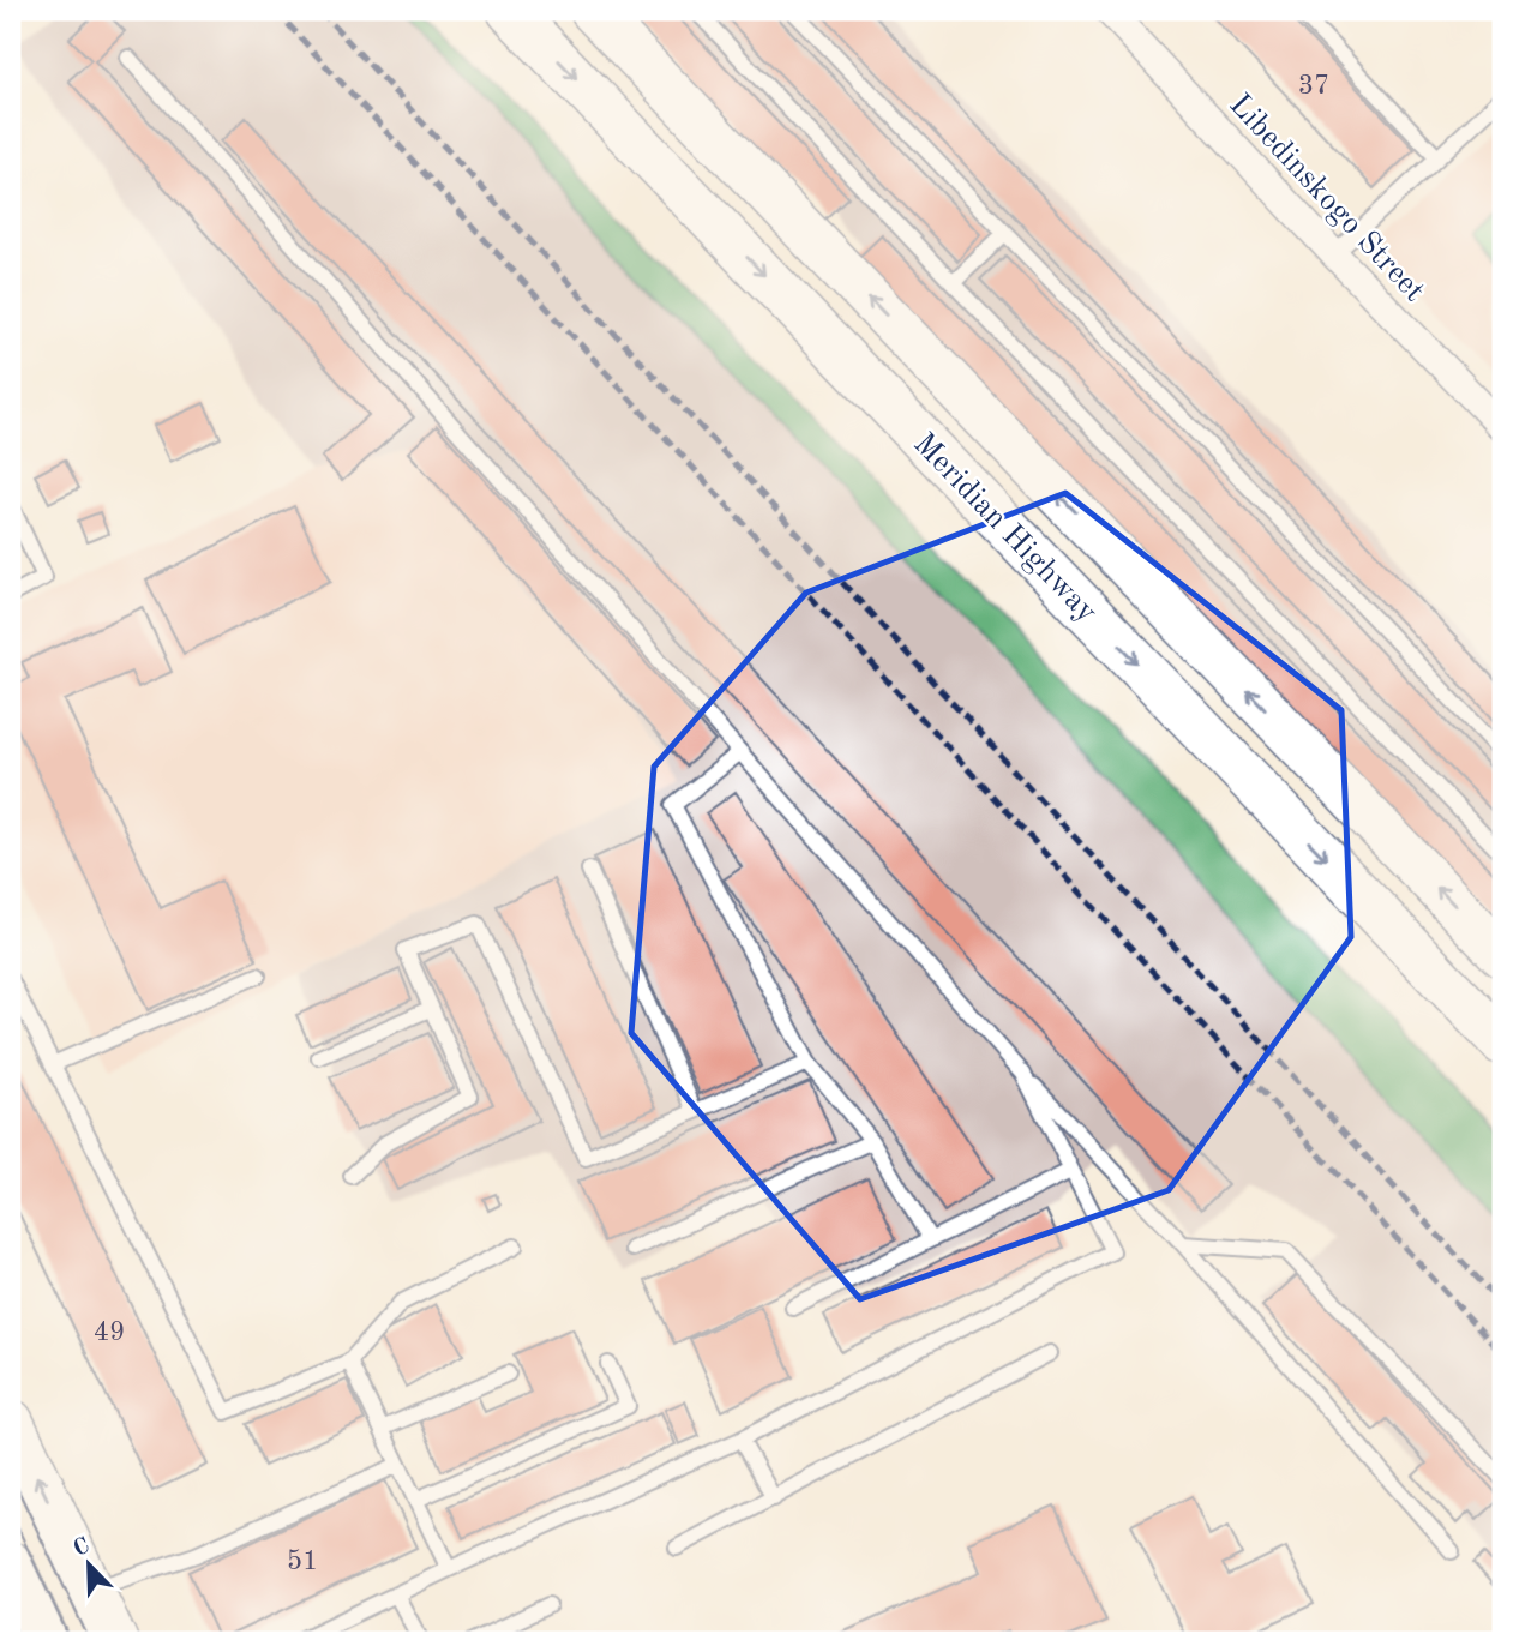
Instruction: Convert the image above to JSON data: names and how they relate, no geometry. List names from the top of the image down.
{
  "streets": {
    "main road": ["Meridian Highway"],
    "street": ["Libedinskogo Street"]
  },
  "house_numbers": ["37", "49", "51"],
  "north": "top left"
}
